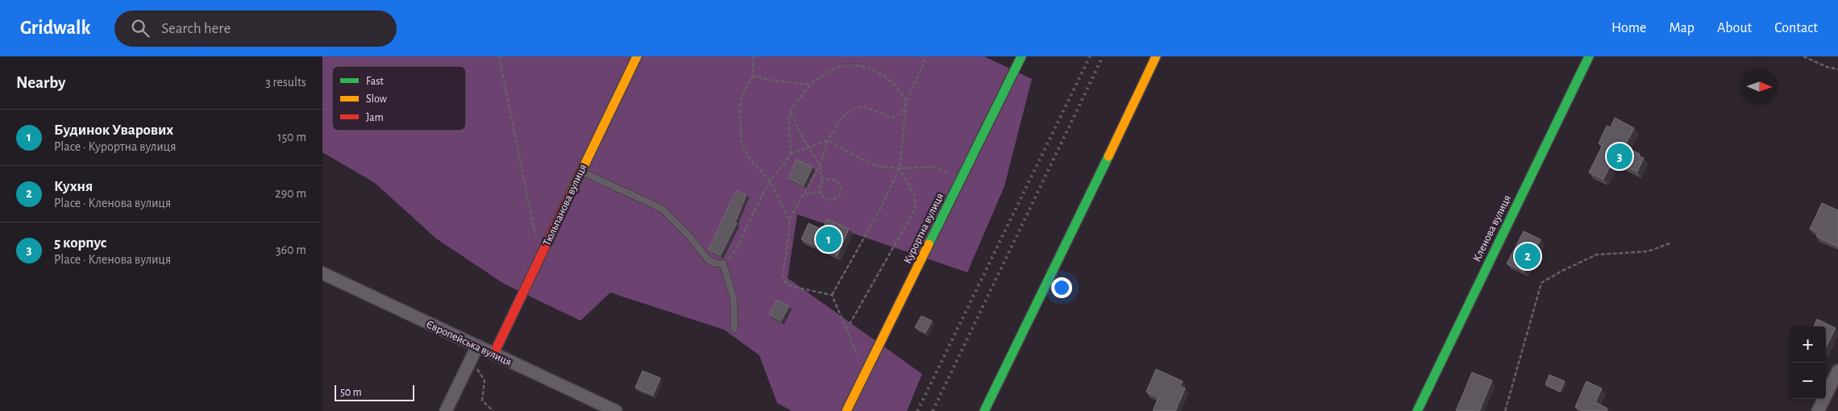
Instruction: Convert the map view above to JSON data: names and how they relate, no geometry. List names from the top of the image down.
{
  "streets": {
    "street": [
      "Тюльпанова вулиця",
      "Курортна вулиця",
      "Кленова вулиця",
      "Європейська вулиця"
    ]
  },
  "crossings": [
    ["Тюльпанова вулиця", "Європейська вулиця"]
  ],
  "legend": ["Fast", "Slow", "Jam"],
  "scale_bar": "50 m",
  "north": "right",
  "page": {
    "header": "Gridwalk",
    "search": "Search here",
    "nav": [
      "Home",
      "Map",
      "About",
      "Contact"
    ],
    "heading": ["Nearby", "3 results"],
    "list": [
      {
        "mark": "1",
        "name": "Будинок Уварових",
        "note": "Place · Курортна вулиця",
        "value": "150 m"
      },
      {
        "mark": "2",
        "name": "Кухня",
        "note": "Place · Кленова вулиця",
        "value": "290 m"
      },
      {
        "mark": "3",
        "name": "5 корпус",
        "note": "Place · Кленова вулиця",
        "value": "360 m"
      }
    ],
    "pins": ["3", "1", "2"],
    "map_buttons": ["+", "−"],
    "scale": "50 m"
  }
}
